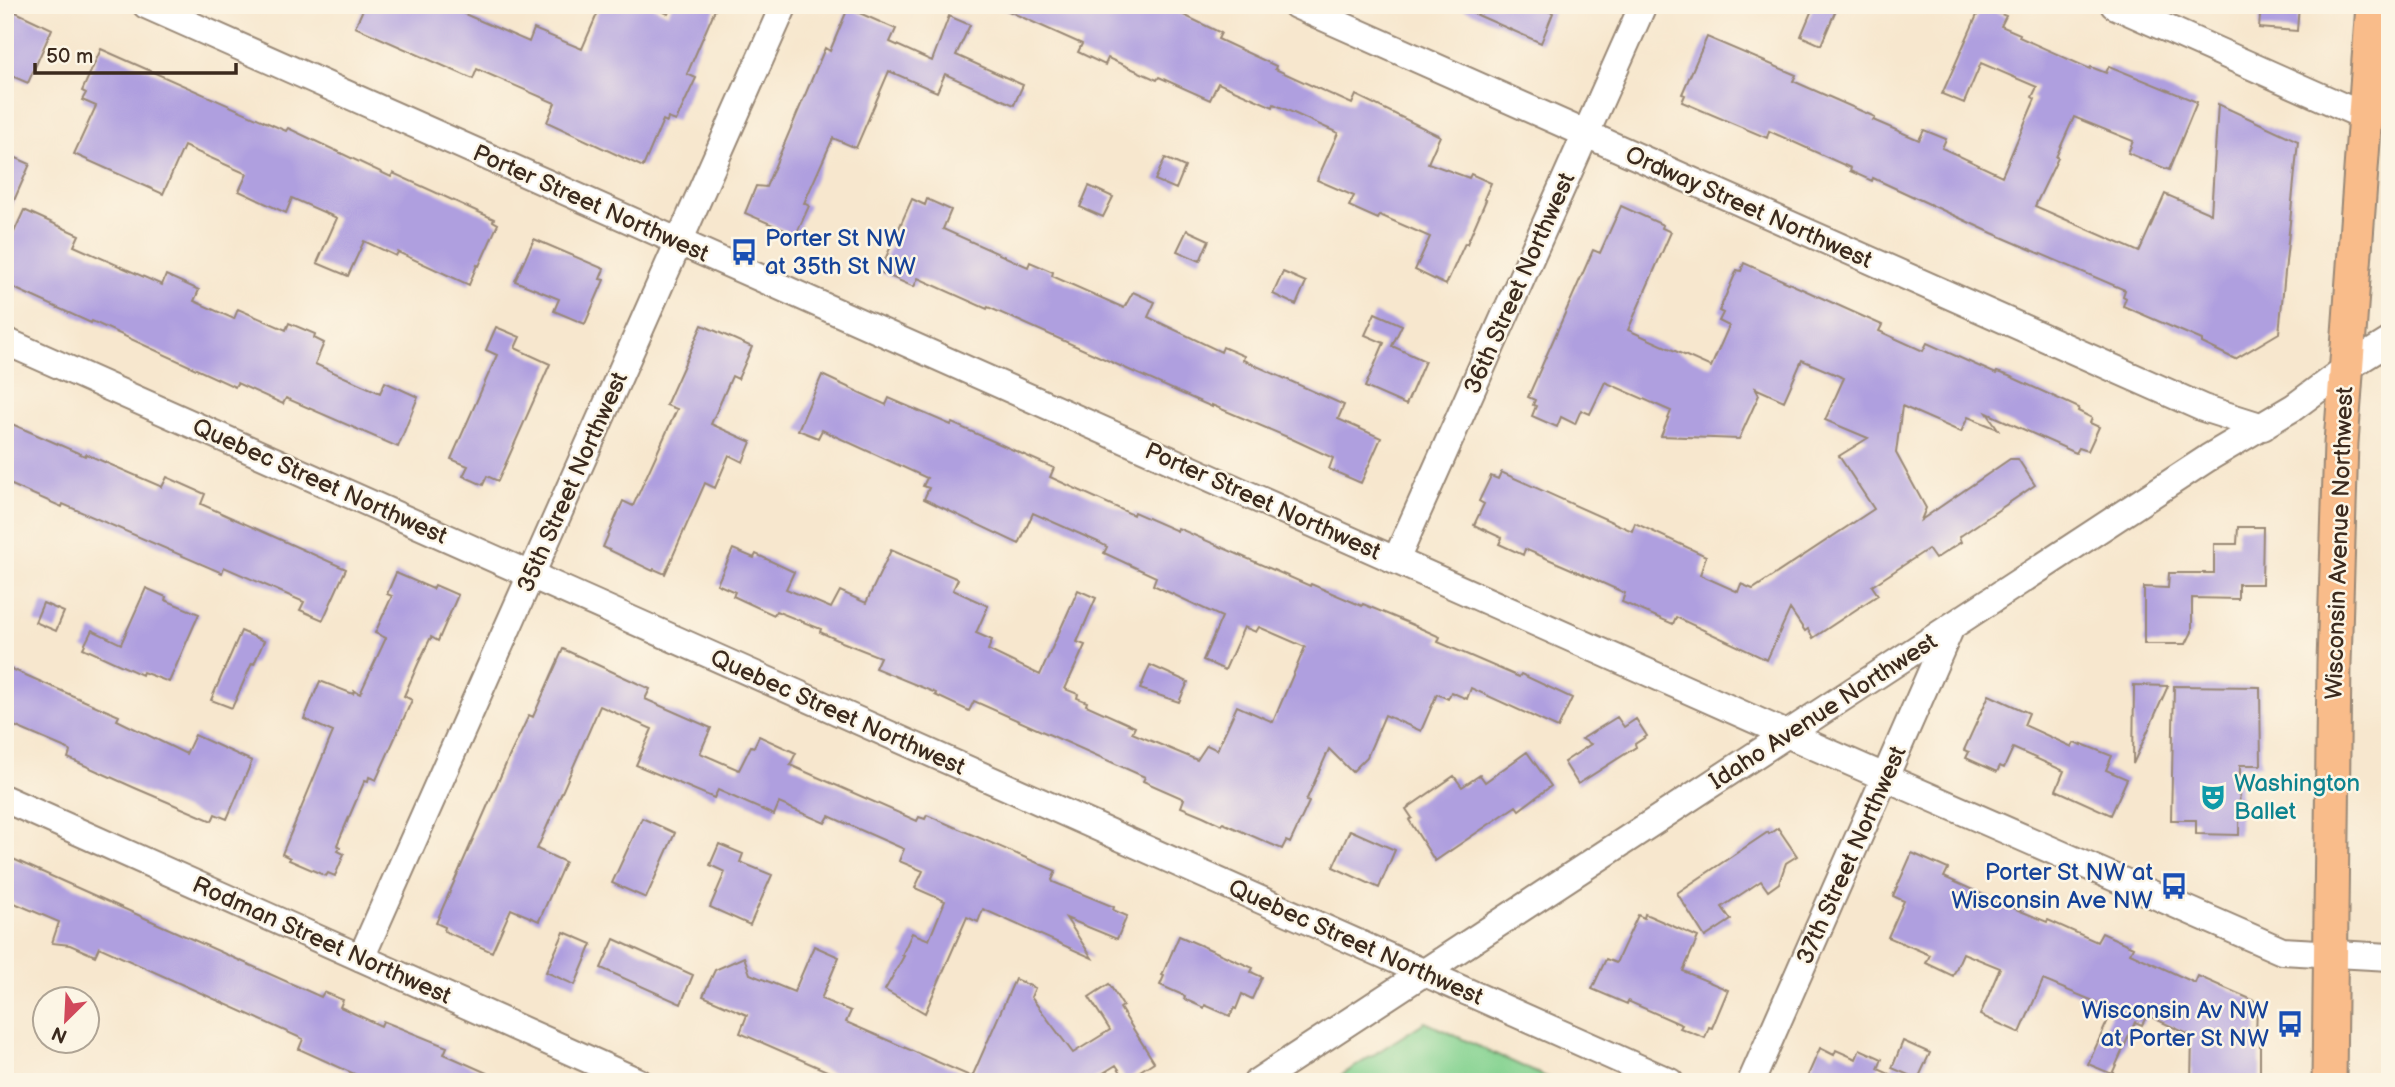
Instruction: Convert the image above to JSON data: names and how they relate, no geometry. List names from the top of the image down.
{
  "streets": {
    "main road": ["Wisconsin Avenue Northwest"],
    "street": [
      "Porter Street Northwest",
      "Ordway Street Northwest",
      "36th Street Northwest",
      "Quebec Street Northwest",
      "35th Street Northwest",
      "Idaho Avenue Northwest",
      "37th Street Northwest",
      "Rodman Street Northwest"
    ]
  },
  "crossings": [
    ["Porter Street Northwest", "36th Street Northwest"],
    ["Porter Street Northwest", "35th Street Northwest"],
    ["Porter Street Northwest", "Wisconsin Avenue Northwest"],
    ["Porter Street Northwest", "Idaho Avenue Northwest"],
    ["Porter Street Northwest", "37th Street Northwest"],
    ["Ordway Street Northwest", "36th Street Northwest"],
    ["Ordway Street Northwest", "Idaho Avenue Northwest"],
    ["Quebec Street Northwest", "35th Street Northwest"],
    ["Quebec Street Northwest", "Idaho Avenue Northwest"],
    ["35th Street Northwest", "Rodman Street Northwest"],
    ["Wisconsin Avenue Northwest", "Idaho Avenue Northwest"],
    ["Idaho Avenue Northwest", "37th Street Northwest"]
  ],
  "places": {
    "bus stop": ["Porter St NW at 35th St NW", "Porter St NW at Wisconsin Ave NW", "Wisconsin Av NW at Porter St NW"],
    "theatre": ["Washington Ballet"]
  },
  "scale_bar": "50 m",
  "north": "bottom left"
}
